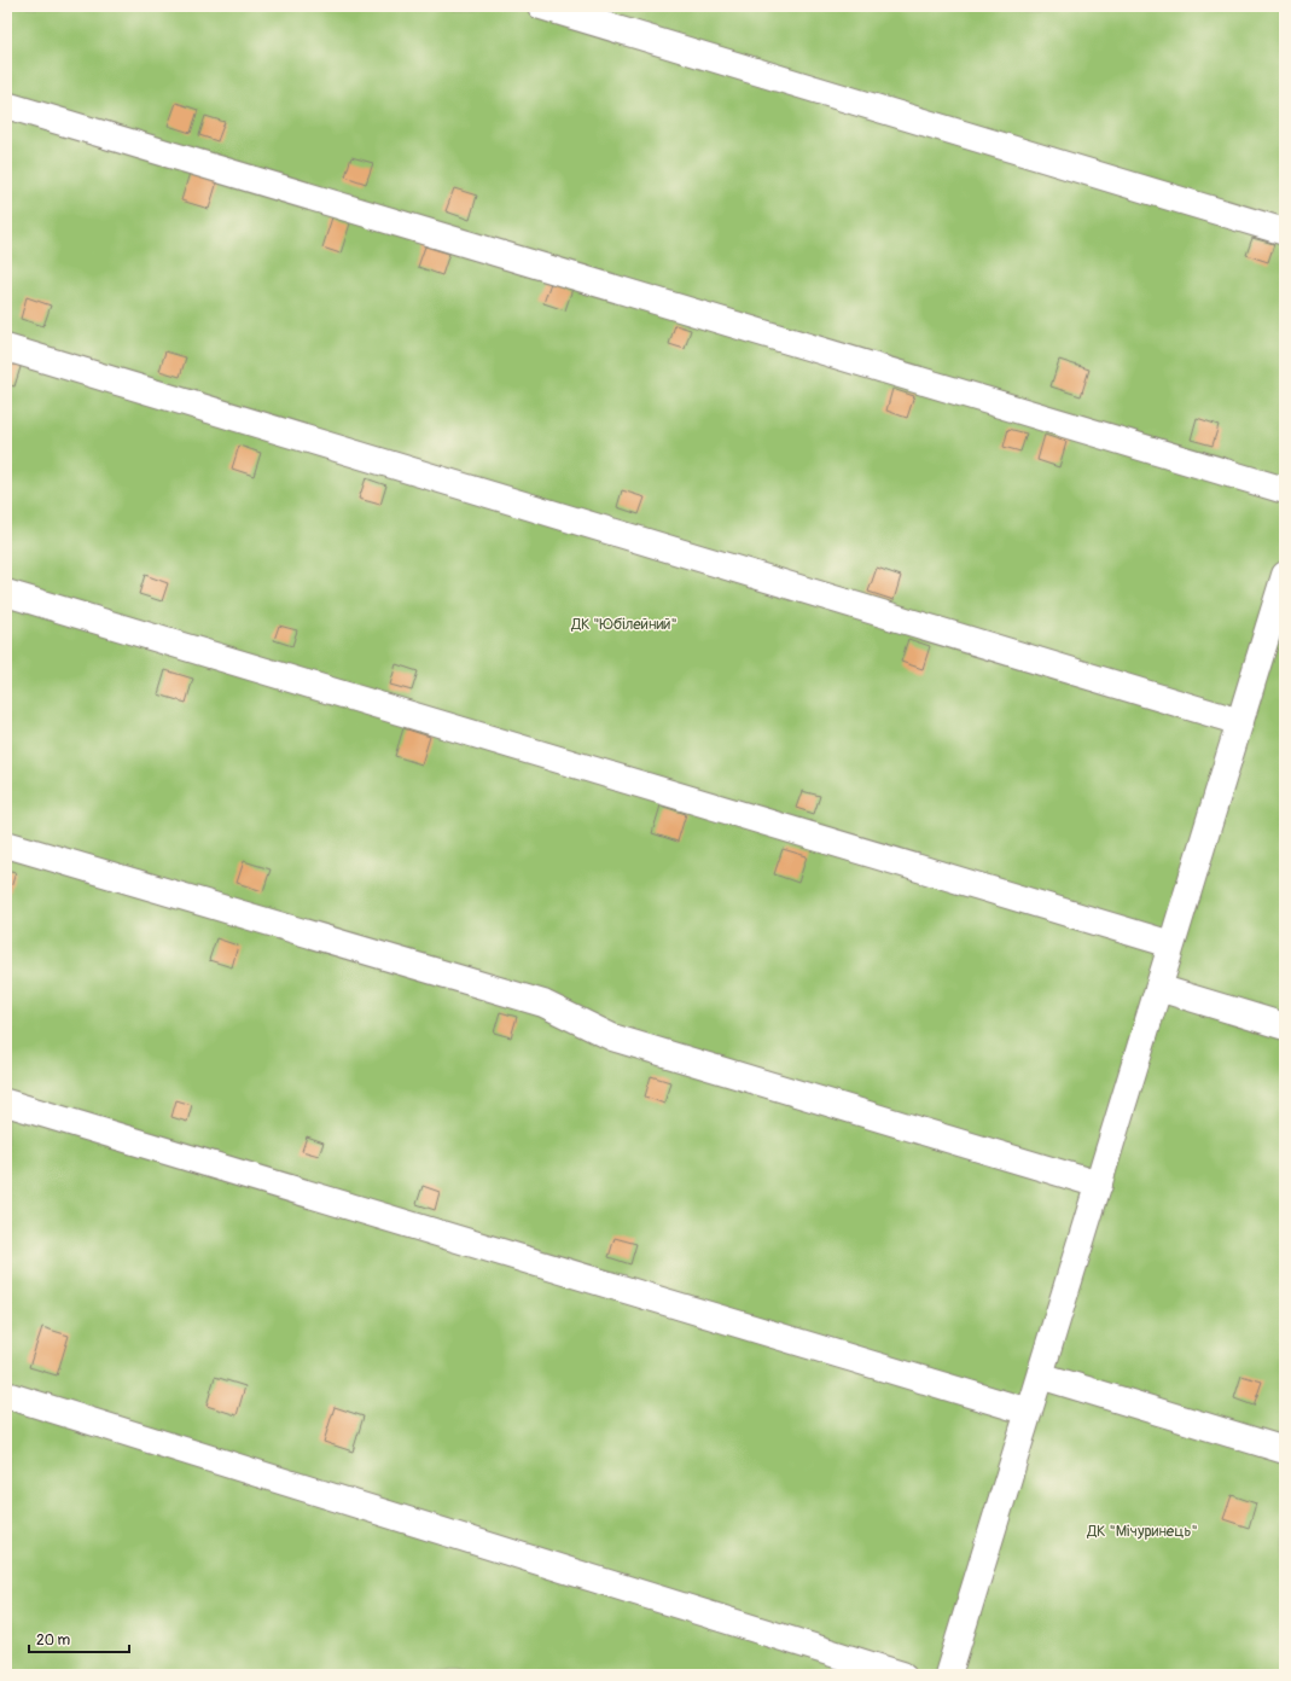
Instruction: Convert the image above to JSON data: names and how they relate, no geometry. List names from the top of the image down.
{
  "parks": ["ДК \"Юбілейний\"", "ДК \"Мічуринець\""],
  "scale_bar": "20 m"
}
